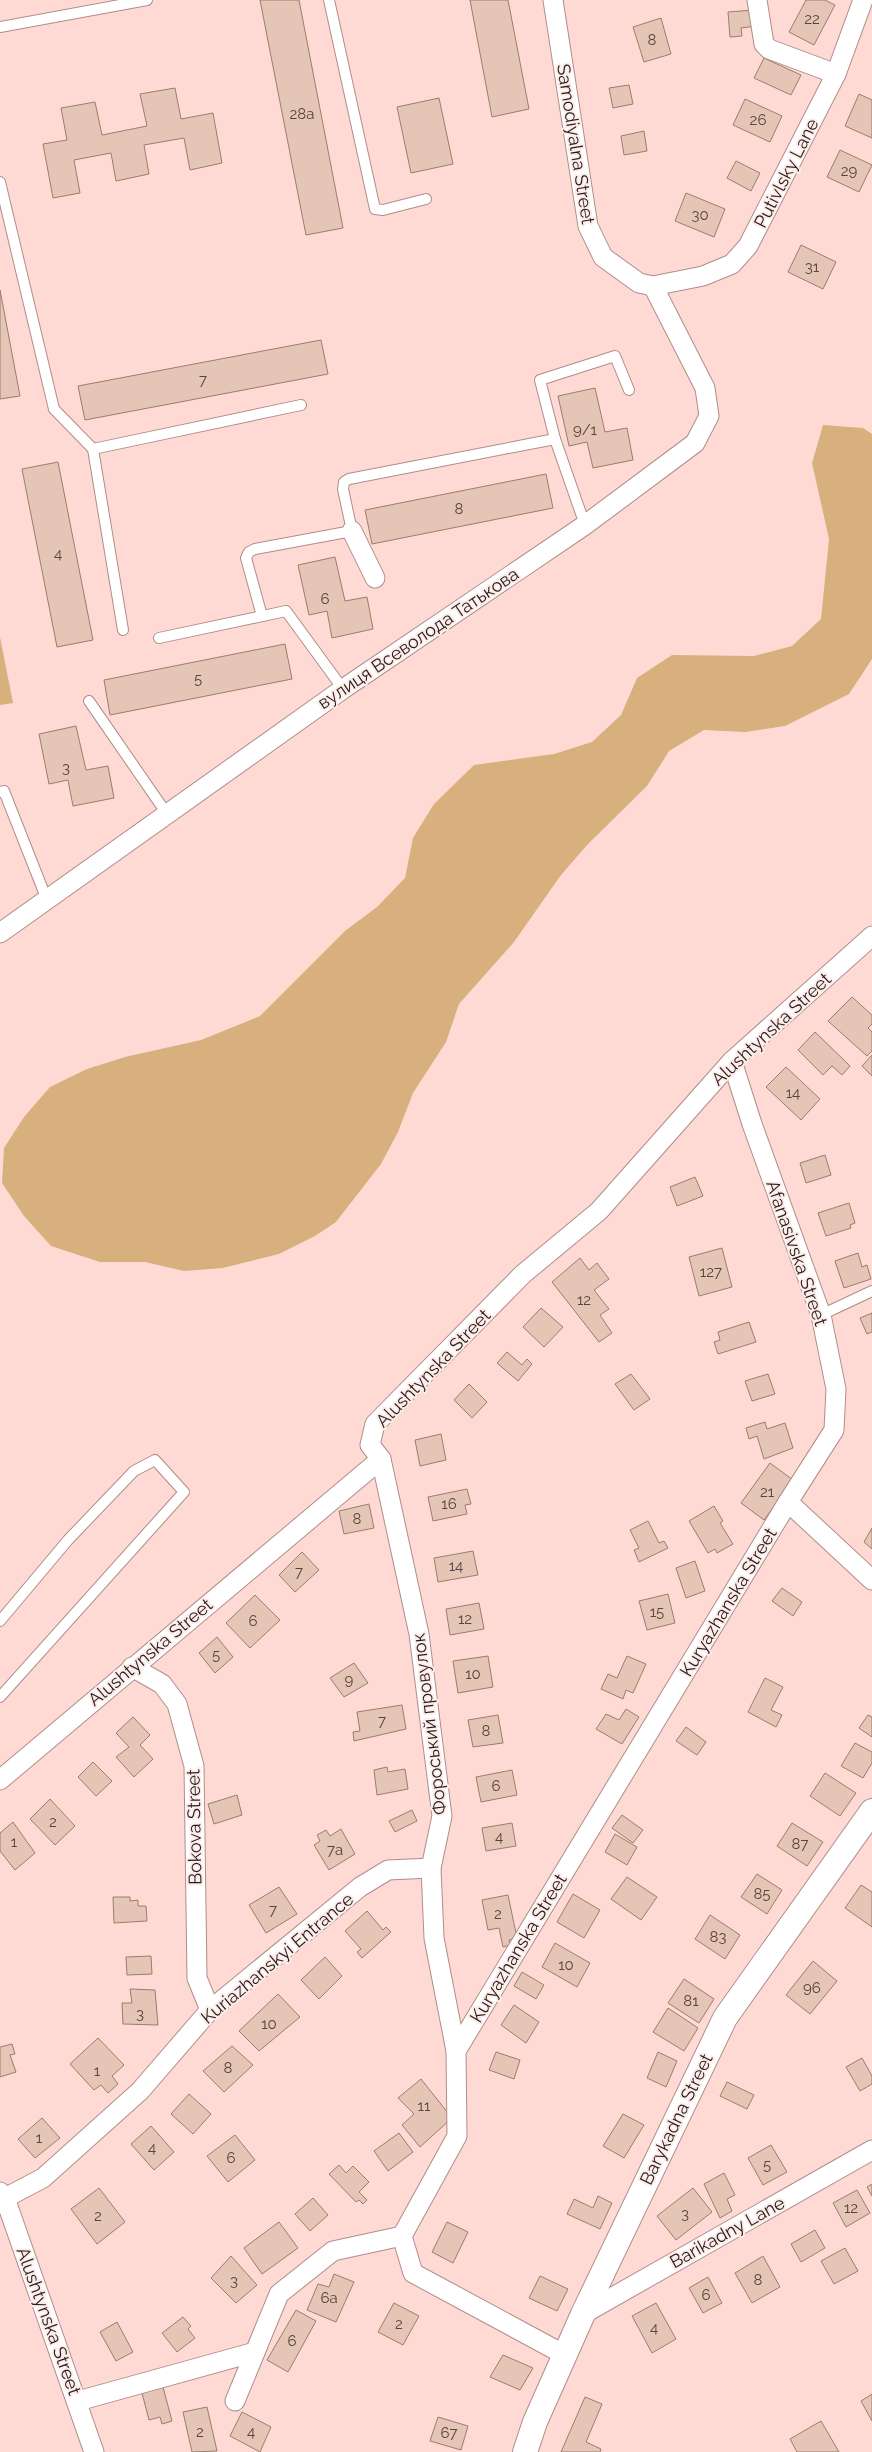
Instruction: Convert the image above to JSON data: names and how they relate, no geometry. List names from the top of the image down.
{
  "streets": {
    "street": [
      "Samodiyalna Street",
      "Putivlsky Lane",
      "вулиця Всеволода Татькова",
      "Alushtynska Street",
      "Afanasivska Street",
      "Kuryazhanska Street",
      "Фороський провулок",
      "Bokova Street",
      "Kuriazhanskyi Entrance",
      "Barykadna Street",
      "Barikadny Lane"
    ]
  },
  "crossings": [
    ["Samodiyalna Street", "Putivlsky Lane"],
    ["Samodiyalna Street", "вулиця Всеволода Татькова"],
    ["Putivlsky Lane", "вулиця Всеволода Татькова"],
    ["Alushtynska Street", "Afanasivska Street"],
    ["Alushtynska Street", "Фороський провулок"],
    ["Alushtynska Street", "Bokova Street"],
    ["Alushtynska Street", "Kuriazhanskyi Entrance"],
    ["Afanasivska Street", "Kuryazhanska Street"],
    ["Kuryazhanska Street", "Фороський провулок"],
    ["Фороський провулок", "Kuriazhanskyi Entrance"],
    ["Bokova Street", "Kuriazhanskyi Entrance"],
    ["Barykadna Street", "Barikadny Lane"]
  ],
  "house_numbers": [
    "22",
    "8",
    "28а",
    "26",
    "29",
    "30",
    "31",
    "7",
    "9/1",
    "8",
    "4",
    "6",
    "5",
    "3",
    "14",
    "127",
    "12",
    "21",
    "16",
    "8",
    "14",
    "7",
    "15",
    "12",
    "6",
    "5",
    "10",
    "9",
    "7",
    "8",
    "6",
    "2",
    "4",
    "1",
    "87",
    "7а",
    "85",
    "7",
    "2",
    "83",
    "10",
    "96",
    "81",
    "3",
    "10",
    "8",
    "1",
    "11",
    "1",
    "4",
    "6",
    "5",
    "12",
    "3",
    "2",
    "8",
    "3",
    "6",
    "6а",
    "2",
    "4",
    "6",
    "2",
    "4",
    "67"
  ]
}
